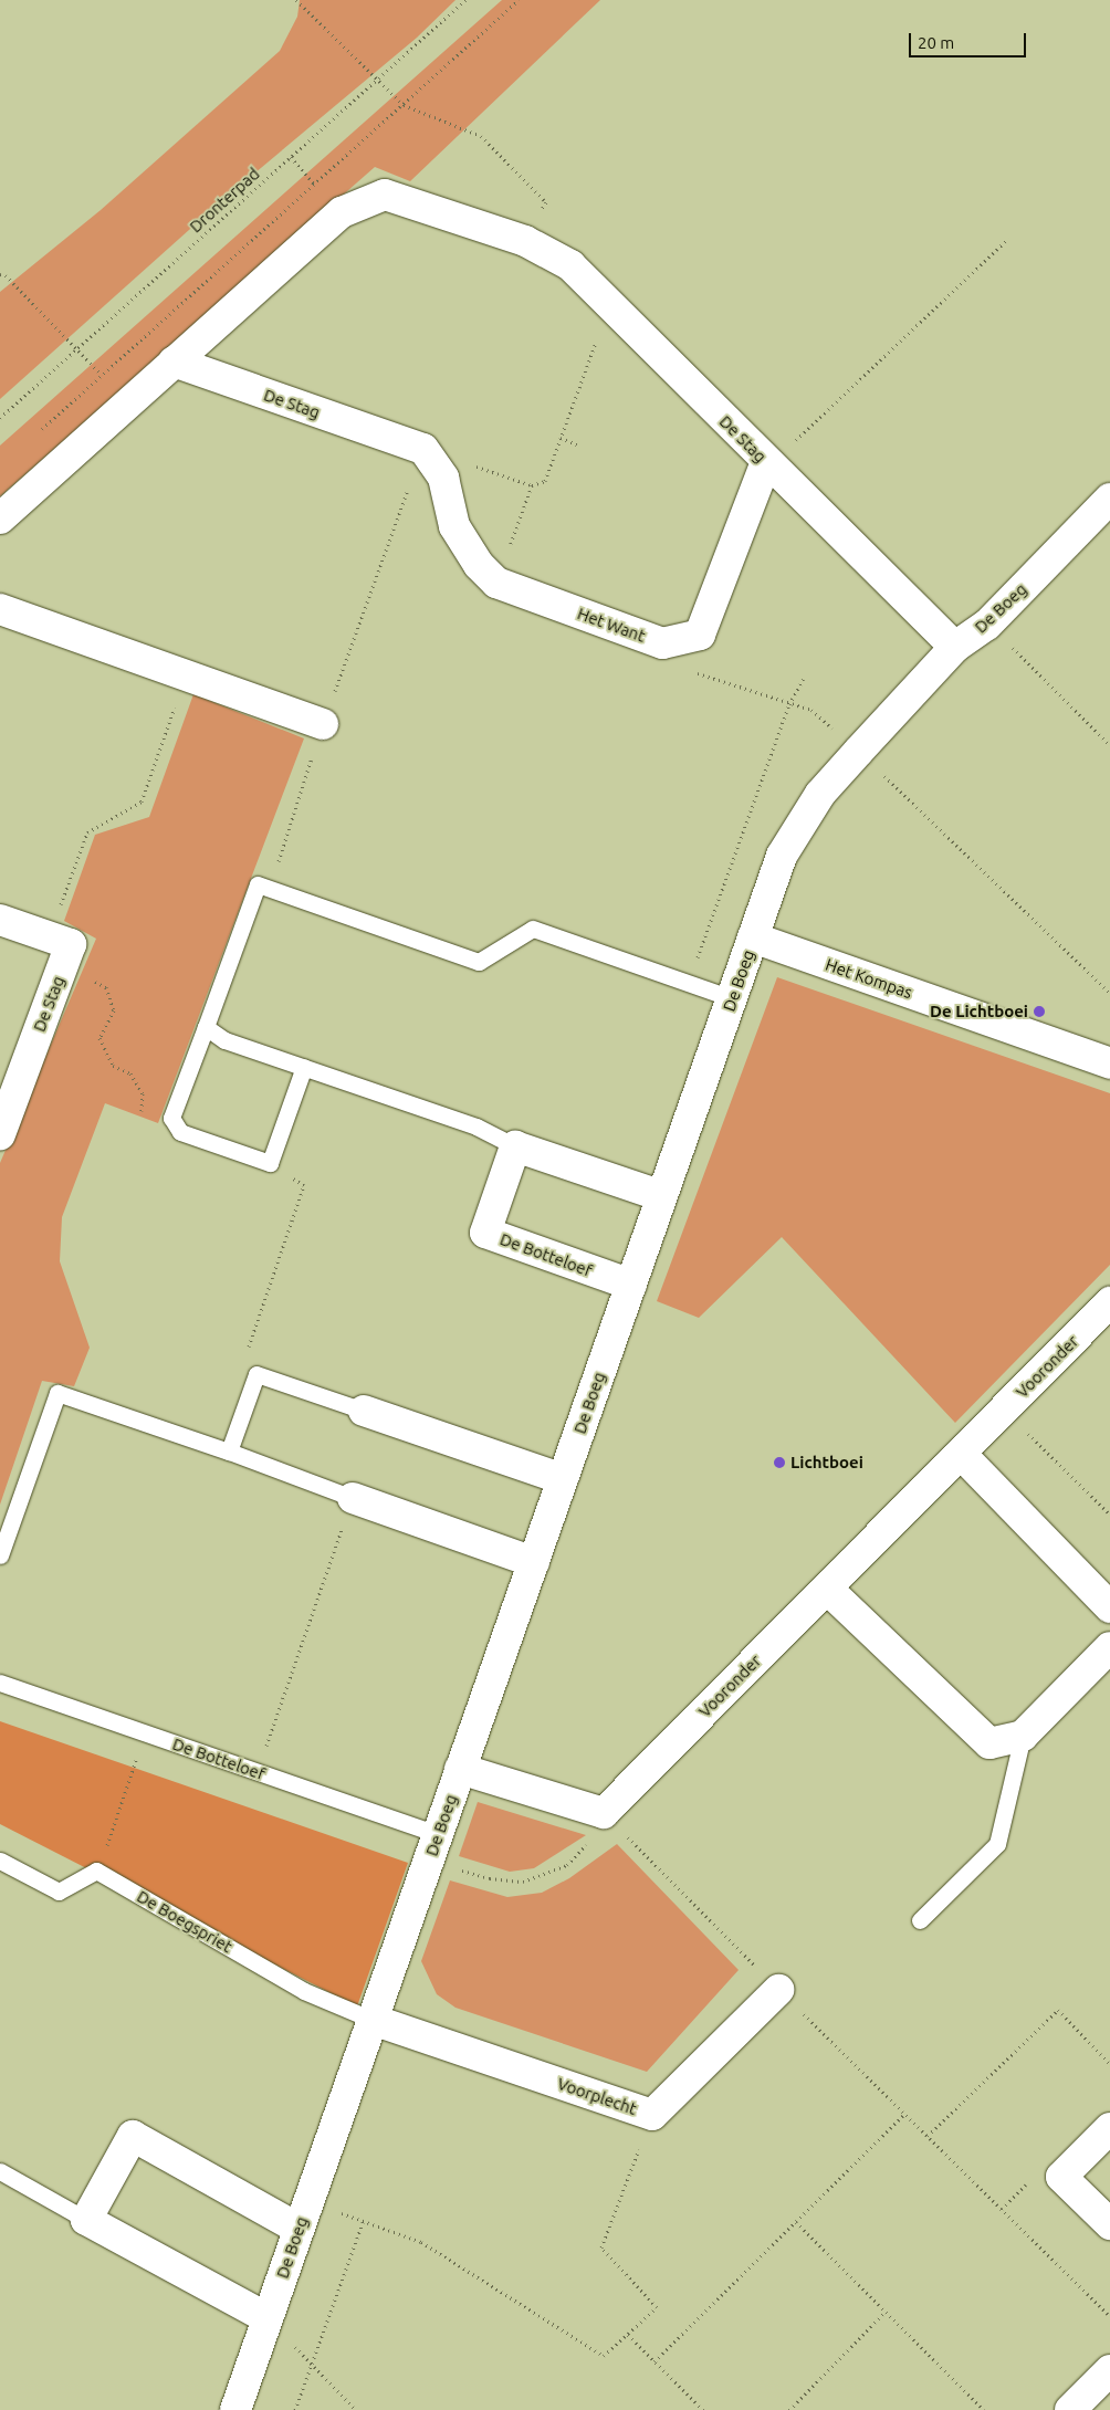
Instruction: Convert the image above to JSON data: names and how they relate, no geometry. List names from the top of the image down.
{
  "streets": {
    "street": [
      "De Stag",
      "De Boeg",
      "Het Want",
      "Het Kompas",
      "De Botteloef",
      "Vooronder",
      "Voorplecht"
    ],
    "lane": ["De Boegspriet"],
    "path": ["Dronterpad"]
  },
  "crossings": [
    ["De Stag", "De Boeg"],
    ["De Stag", "Het Want"],
    ["De Boeg", "Het Kompas"],
    ["De Boeg", "De Botteloef"],
    ["De Boeg", "De Boegspriet"],
    ["De Boeg", "Voorplecht"],
    ["De Boegspriet", "Voorplecht"]
  ],
  "places": ["De Lichtboei", "Lichtboei"],
  "scale_bar": "20 m"
}
